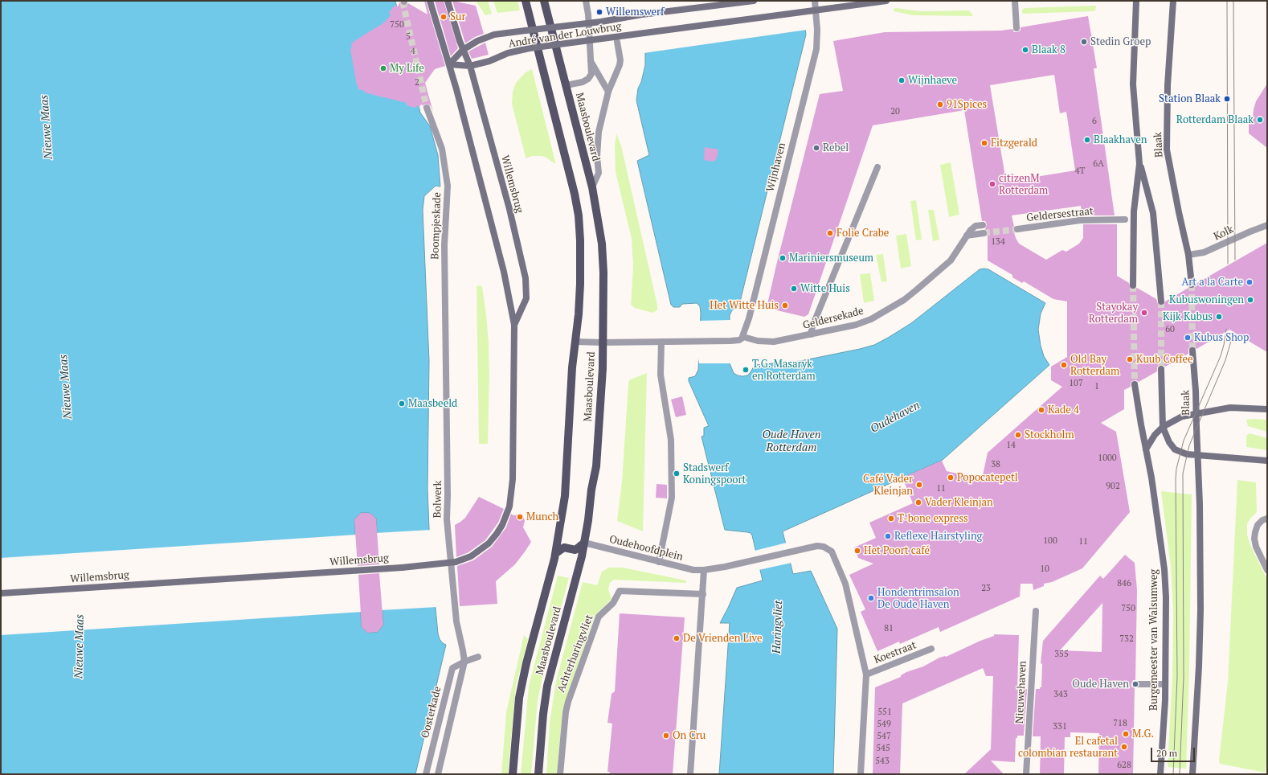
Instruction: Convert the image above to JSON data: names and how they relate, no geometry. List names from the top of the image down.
{
  "streets": {
    "main road": [
      "André van der Louwbrug",
      "Maasboulevard",
      "Blaak",
      "Willemsbrug",
      "Burgemeester van Walsumweg"
    ],
    "street": [
      "Wijnhaven",
      "Geldersestraat",
      "Boompjeskade",
      "Kolk",
      "Geldersekade",
      "Bolwerk",
      "Oudehoofdplein",
      "Koestraat",
      "Achterharingvliet",
      "Nieuwehaven",
      "Oosterkade"
    ]
  },
  "crossings": [
    ["André van der Louwbrug", "Willemsbrug"],
    ["Maasboulevard", "Oudehoofdplein"],
    ["Blaak", "Kolk"],
    ["Wijnhaven", "Geldersekade"],
    ["Boompjeskade", "Bolwerk"],
    ["Bolwerk", "Oosterkade"]
  ],
  "water": [
    "Nieuwe Maas",
    "Oudehaven",
    "Oude Haven Rotterdam",
    "Haringvliet"
  ],
  "places": [
    "Willemswerf",
    "Sur",
    "Stedin Groep",
    "Blaak 8",
    "My Life",
    "Wijnhaeve",
    "Station Blaak",
    "91Spices",
    "Rotterdam Blaak",
    "Blaakhaven",
    "Fitzgerald",
    "Rebel",
    "citizenM Rotterdam",
    "Folie Crabe",
    "Mariniersmuseum",
    "Art a la Carte",
    "Witte Huis",
    "Kubuswoningen",
    "Het Witte Huis",
    "Stayokay Rotterdam",
    "Kijk Kubus",
    "Kubus Shop",
    "Kuub Coffee",
    "Old Bay Rotterdam",
    "T.G. Masaryk en Rotterdam",
    "Maasbeeld",
    "Kade 4",
    "Stockholm",
    "Stadswerf Koningspoort",
    "Popocatepetl",
    "Café Vader Kleinjan",
    "Vader Kleinjan",
    "Munch",
    "T-bone express",
    "Reflexe Hairstyling",
    "Het Poort café",
    "Hondentrimsalon De Oude Haven",
    "De Vrienden Live",
    "Oude Haven",
    "M.G.",
    "On Cru",
    "El cafetal colombian restaurant"
  ],
  "house_numbers": [
    "750",
    "5",
    "4",
    "2",
    "20",
    "6",
    "6A",
    "4T",
    "134",
    "60",
    "107",
    "1",
    "14",
    "1000",
    "38",
    "902",
    "11",
    "100",
    "11",
    "10",
    "846",
    "23",
    "750",
    "81",
    "732",
    "355",
    "343",
    "551",
    "718",
    "549",
    "331",
    "547",
    "545",
    "543",
    "628"
  ],
  "scale_bar": "20 m"
}
